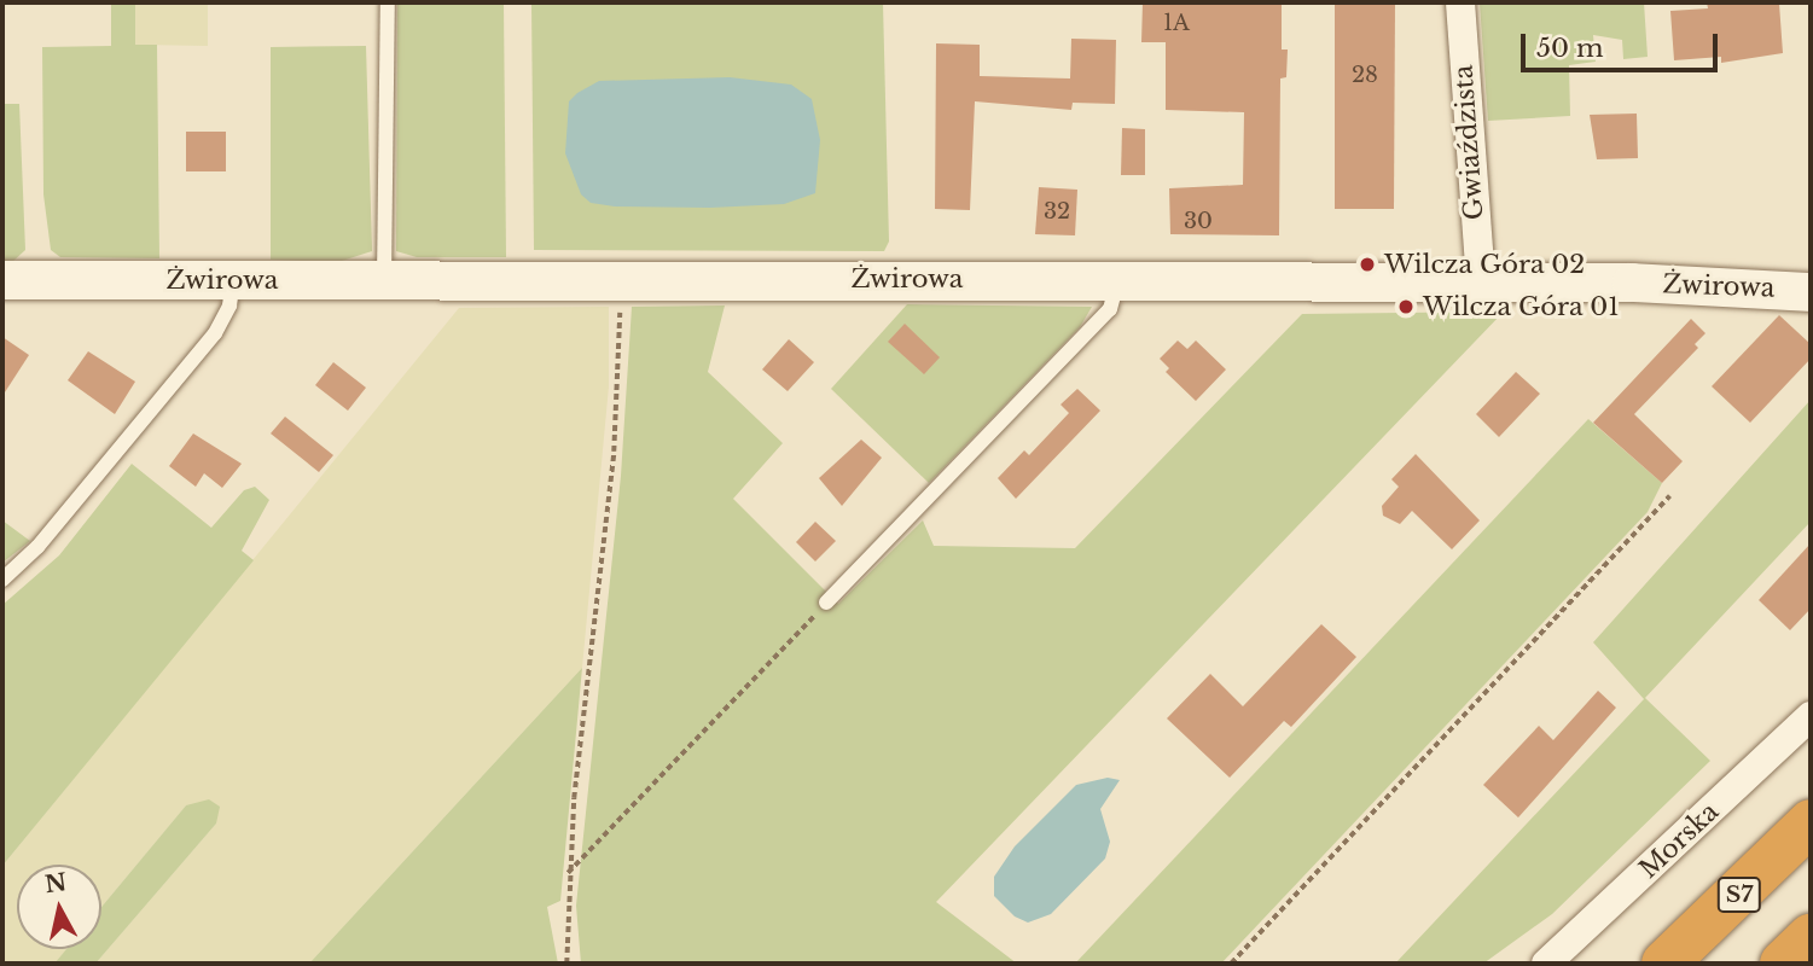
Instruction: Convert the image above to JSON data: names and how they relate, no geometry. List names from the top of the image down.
{
  "streets": {
    "highway": ["S7"],
    "street": ["Gwiaździsta", "Żwirowa", "Morska"]
  },
  "crossings": [
    ["Gwiaździsta", "Żwirowa"]
  ],
  "places": ["Wilcza Góra 02", "Wilcza Góra 01"],
  "house_numbers": [
    "1A",
    "28",
    "32",
    "30"
  ],
  "scale_bar": "50 m",
  "north": "top"
}
